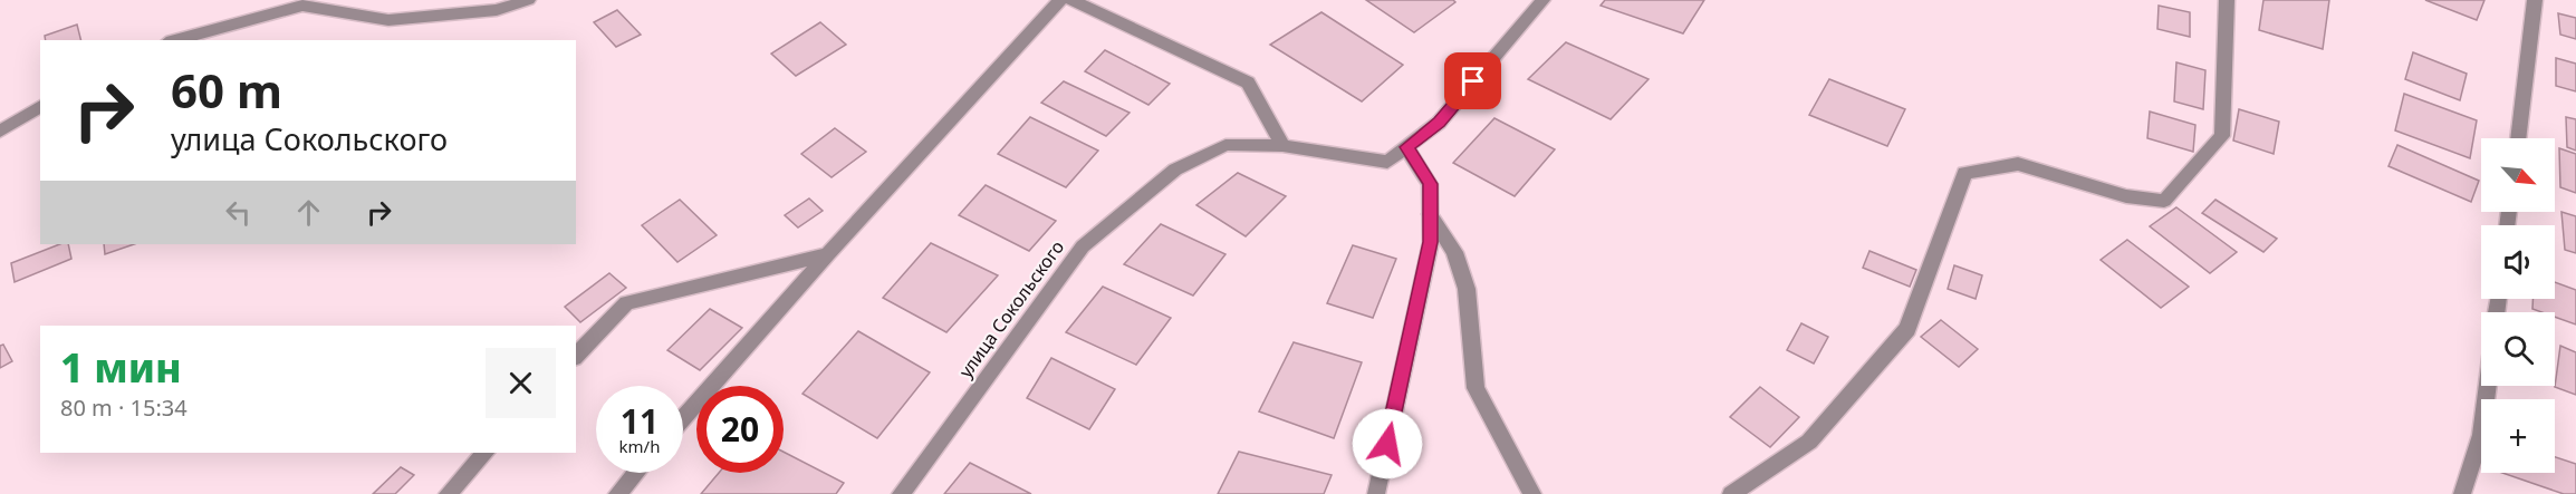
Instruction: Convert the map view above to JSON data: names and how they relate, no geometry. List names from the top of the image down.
{
  "streets": {
    "street": ["улица Сокольского"]
  },
  "north": "bottom right",
  "page": {
    "turn": ["60 m", "улица Сокольского"],
    "map_buttons": "+",
    "heading": ["1 мин", "80 m · 15:34"],
    "speed": "11 km/h",
    "limit": "20"
  }
}
